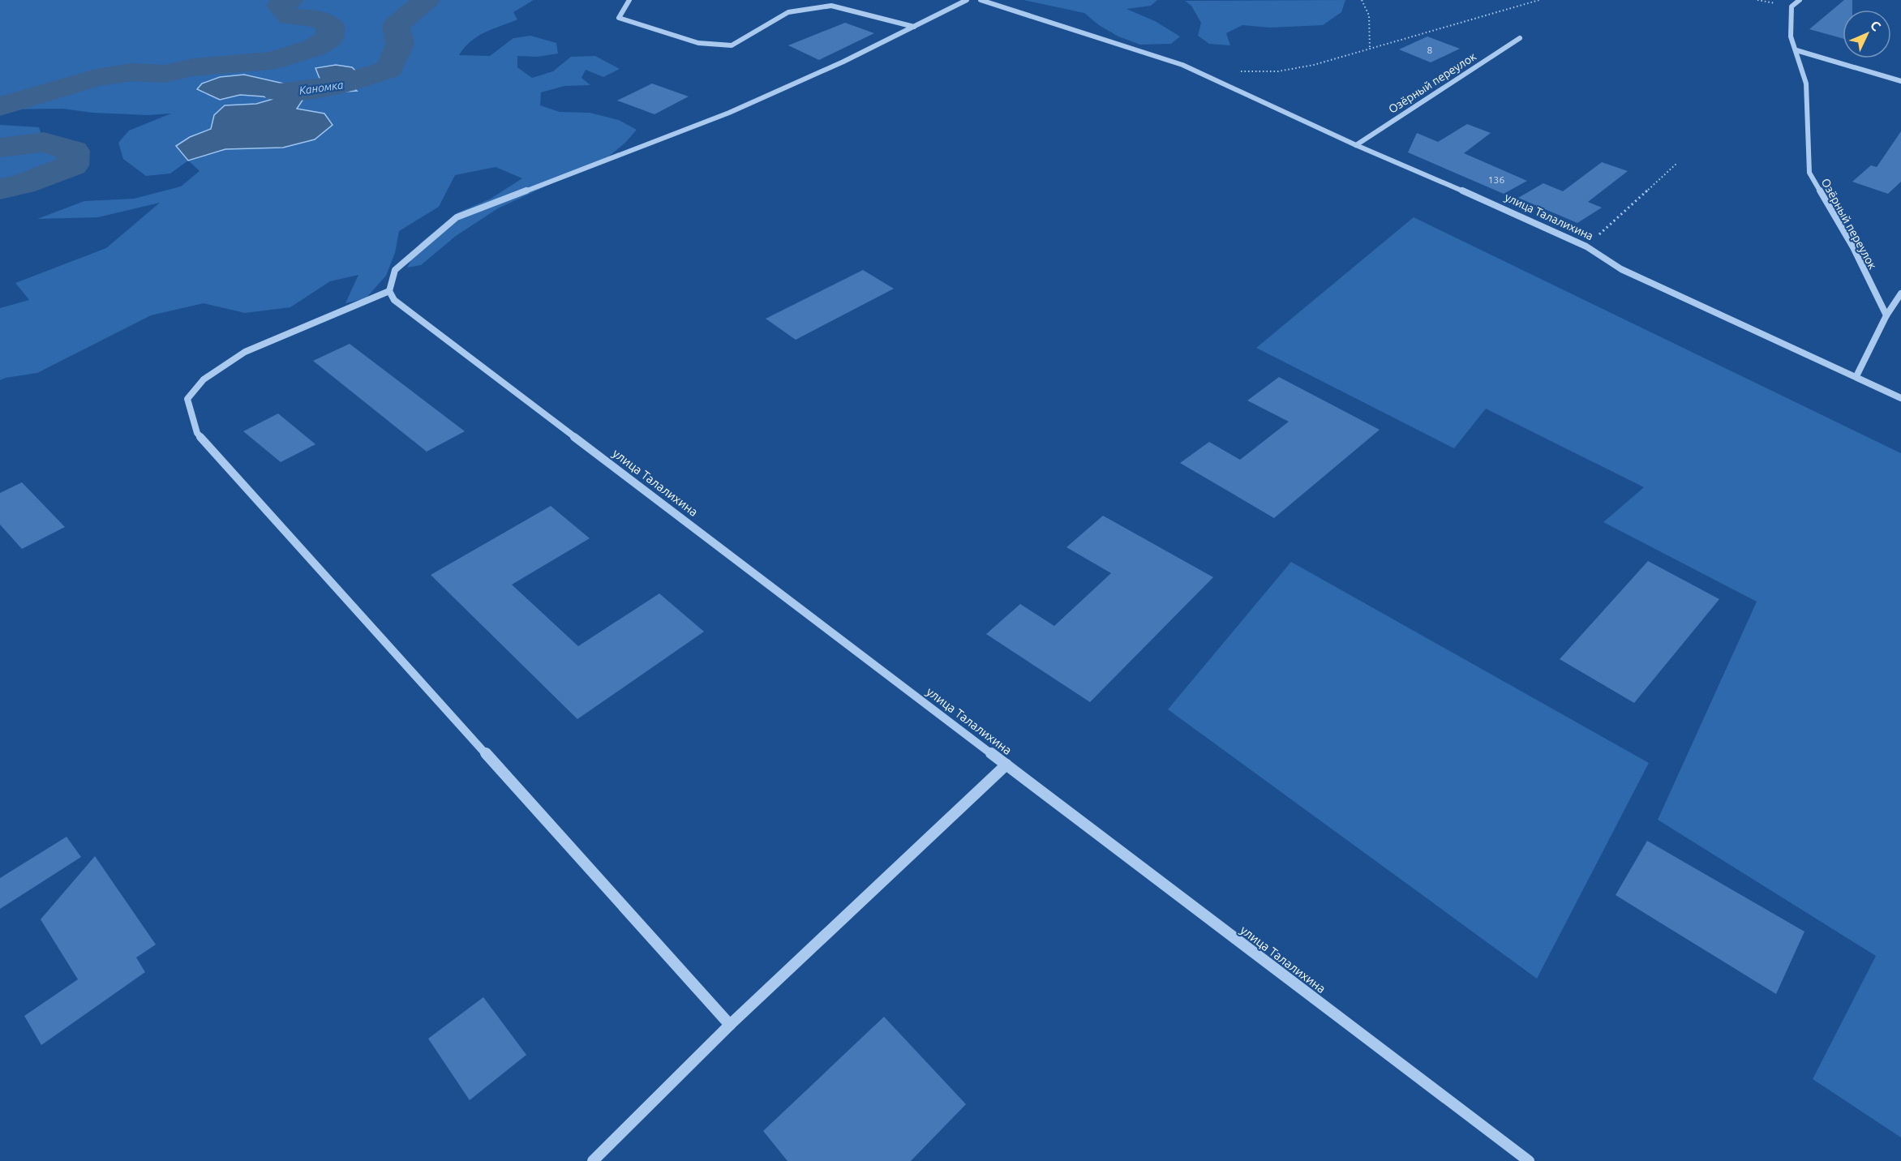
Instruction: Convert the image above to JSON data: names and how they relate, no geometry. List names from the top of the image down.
{
  "streets": {
    "street": ["Озёрный переулок", "улица Талалихина"]
  },
  "crossings": [
    ["Озёрный переулок", "улица Талалихина"]
  ],
  "water": ["Каномка"],
  "house_numbers": ["8", "136"],
  "north": "top right"
}
